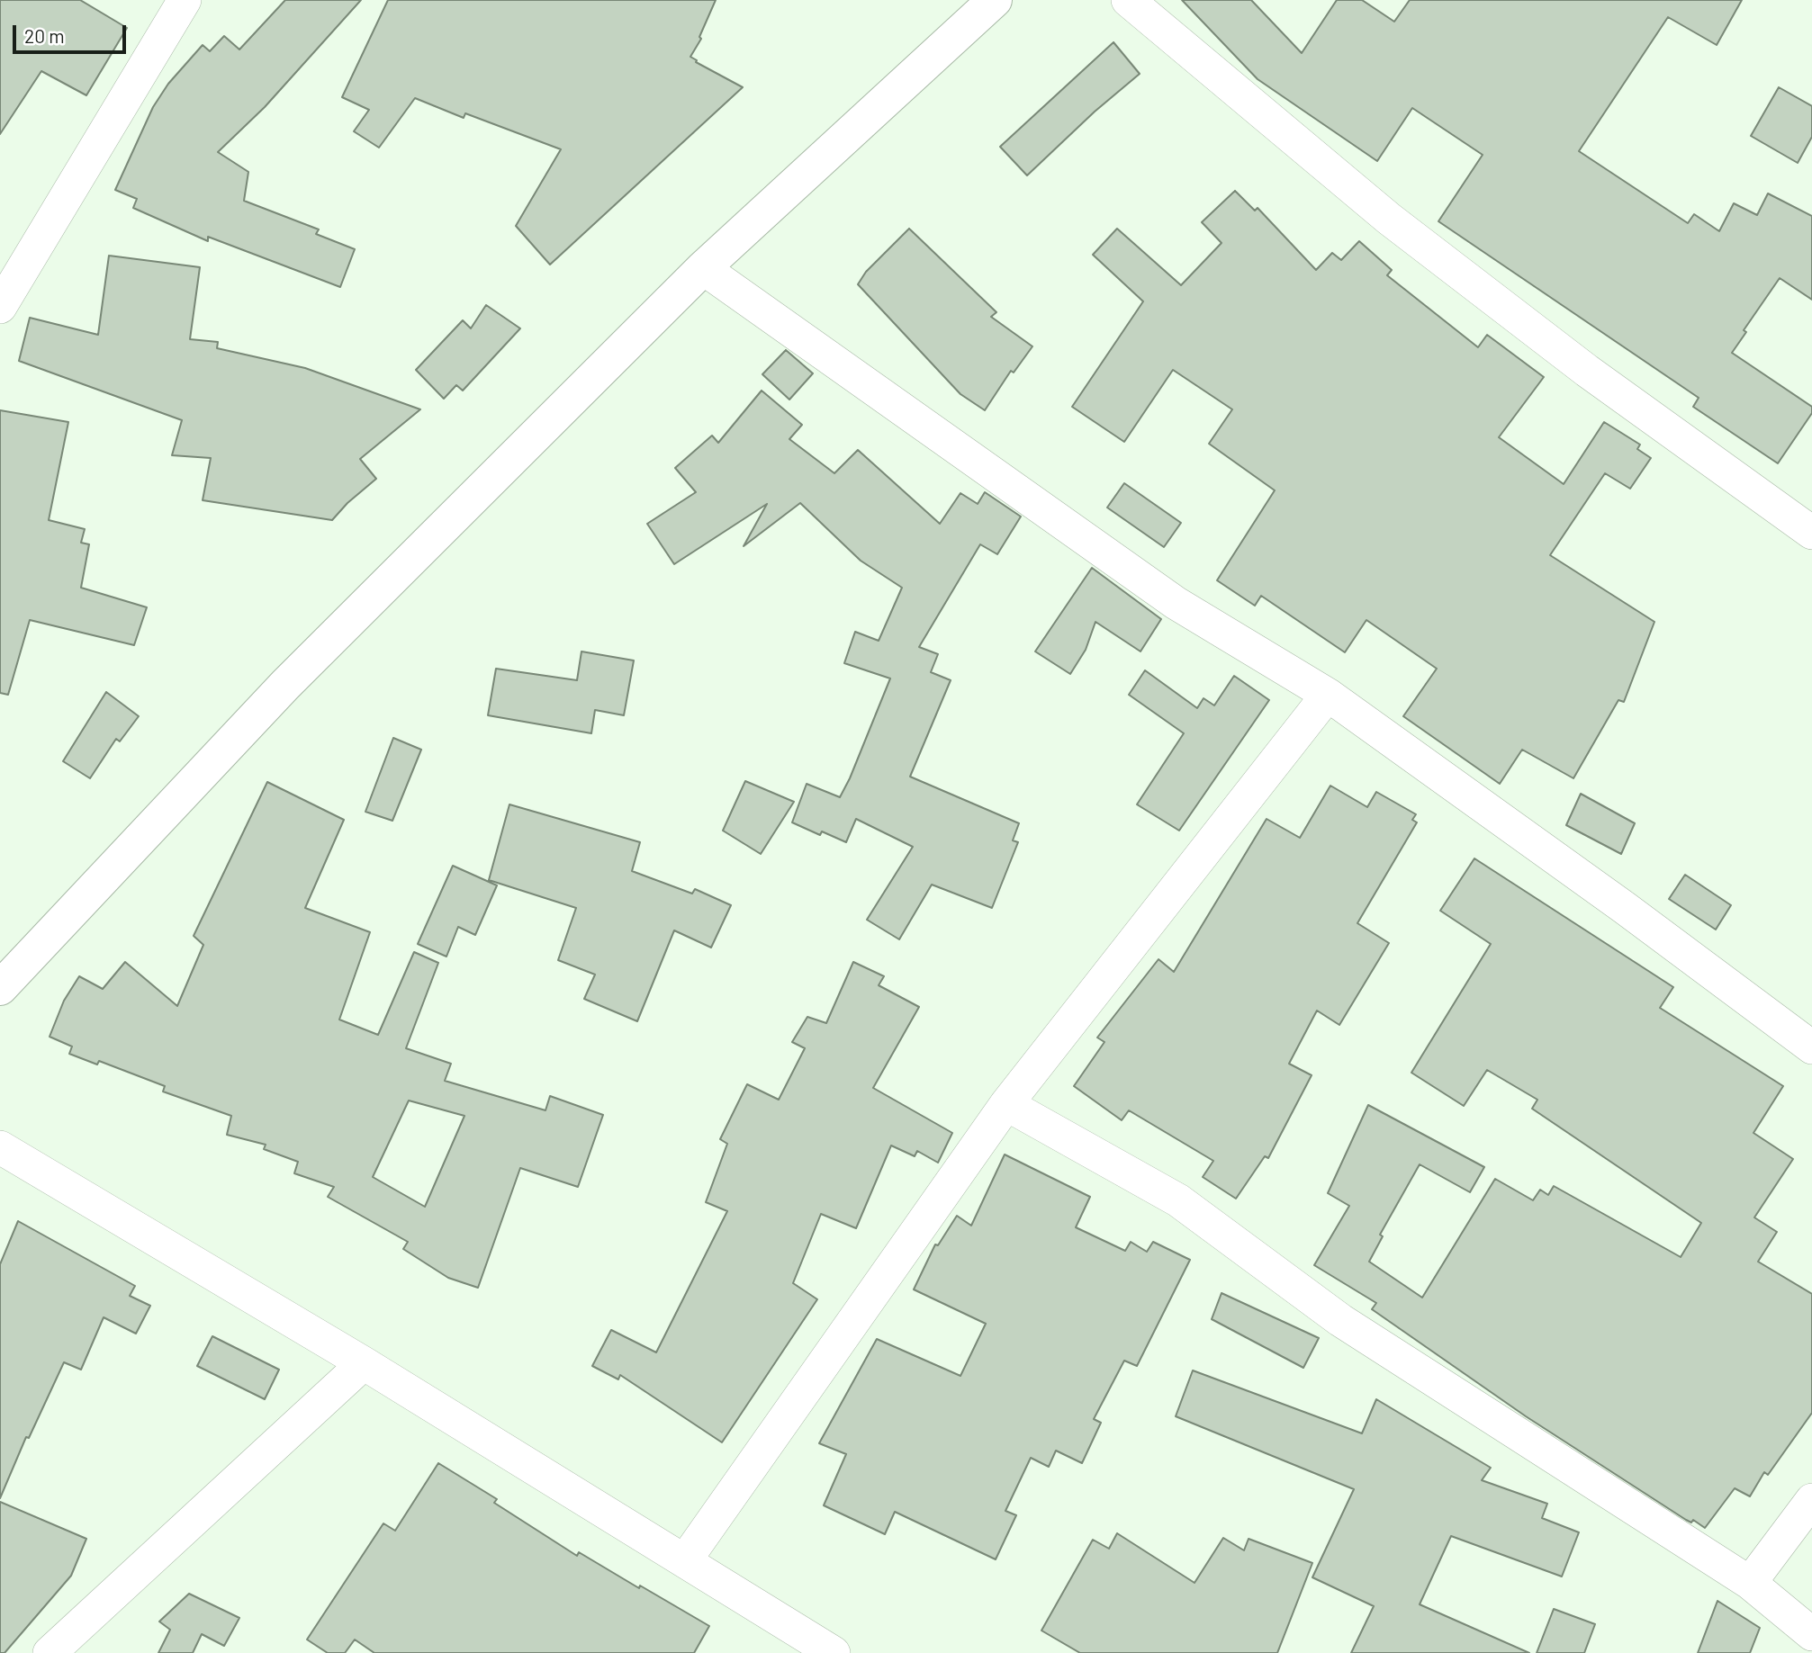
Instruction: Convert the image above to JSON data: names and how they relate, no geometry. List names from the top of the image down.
{
  "scale_bar": "20 m"
}
